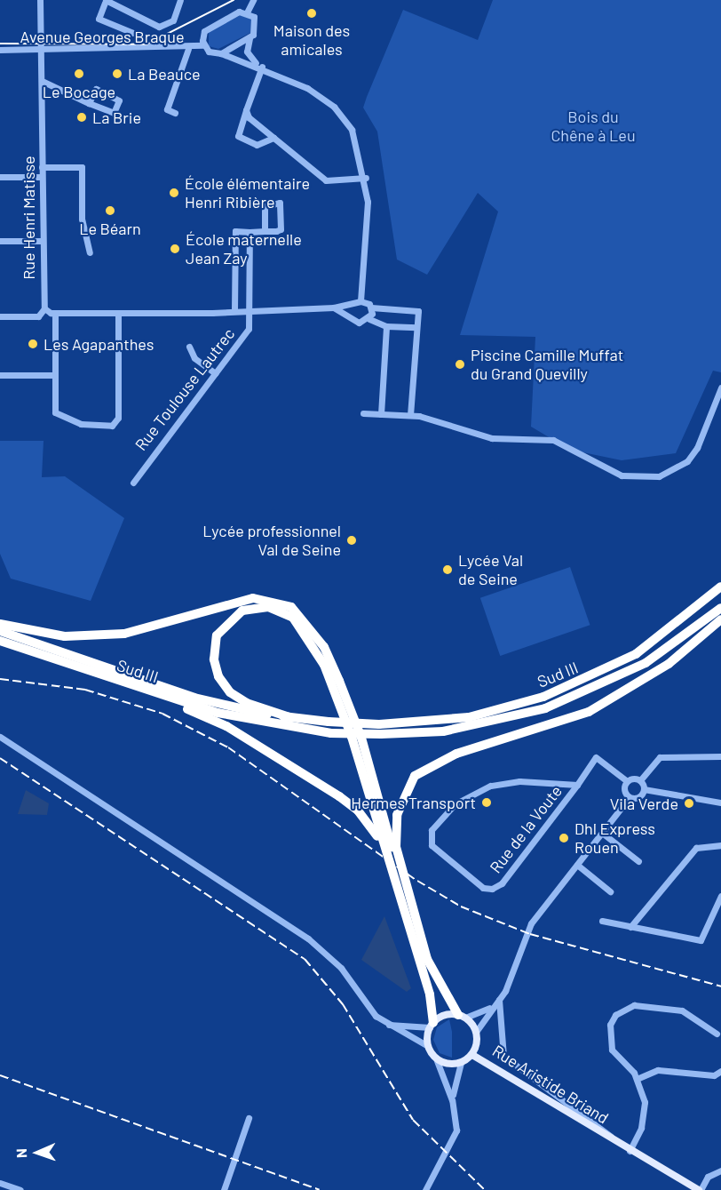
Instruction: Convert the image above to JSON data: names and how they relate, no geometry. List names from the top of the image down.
{
  "streets": {
    "highway": ["Sud III"],
    "main road": ["Rue Aristide Briand"],
    "street": [
      "Avenue Georges Braque",
      "Rue Henri Matisse",
      "Rue Toulouse Lautrec",
      "Rue de la Voute"
    ]
  },
  "crossings": [
    ["Avenue Georges Braque", "Rue Henri Matisse"]
  ],
  "parks": ["Bois du Chêne à Leu"],
  "places": [
    "Maison des amicales",
    "Le Bocage",
    "La Beauce",
    "La Brie",
    "École élémentaire Henri Ribière",
    "Le Béarn",
    "École maternelle Jean Zay",
    "Les Agapanthes",
    "Piscine Camille Muffat du Grand Quevilly",
    "Lycée professionnel Val de Seine",
    "Lycée Val de Seine",
    "Hermes Transport",
    "Vila Verde",
    "Dhl Express Rouen"
  ],
  "north": "left"
}
